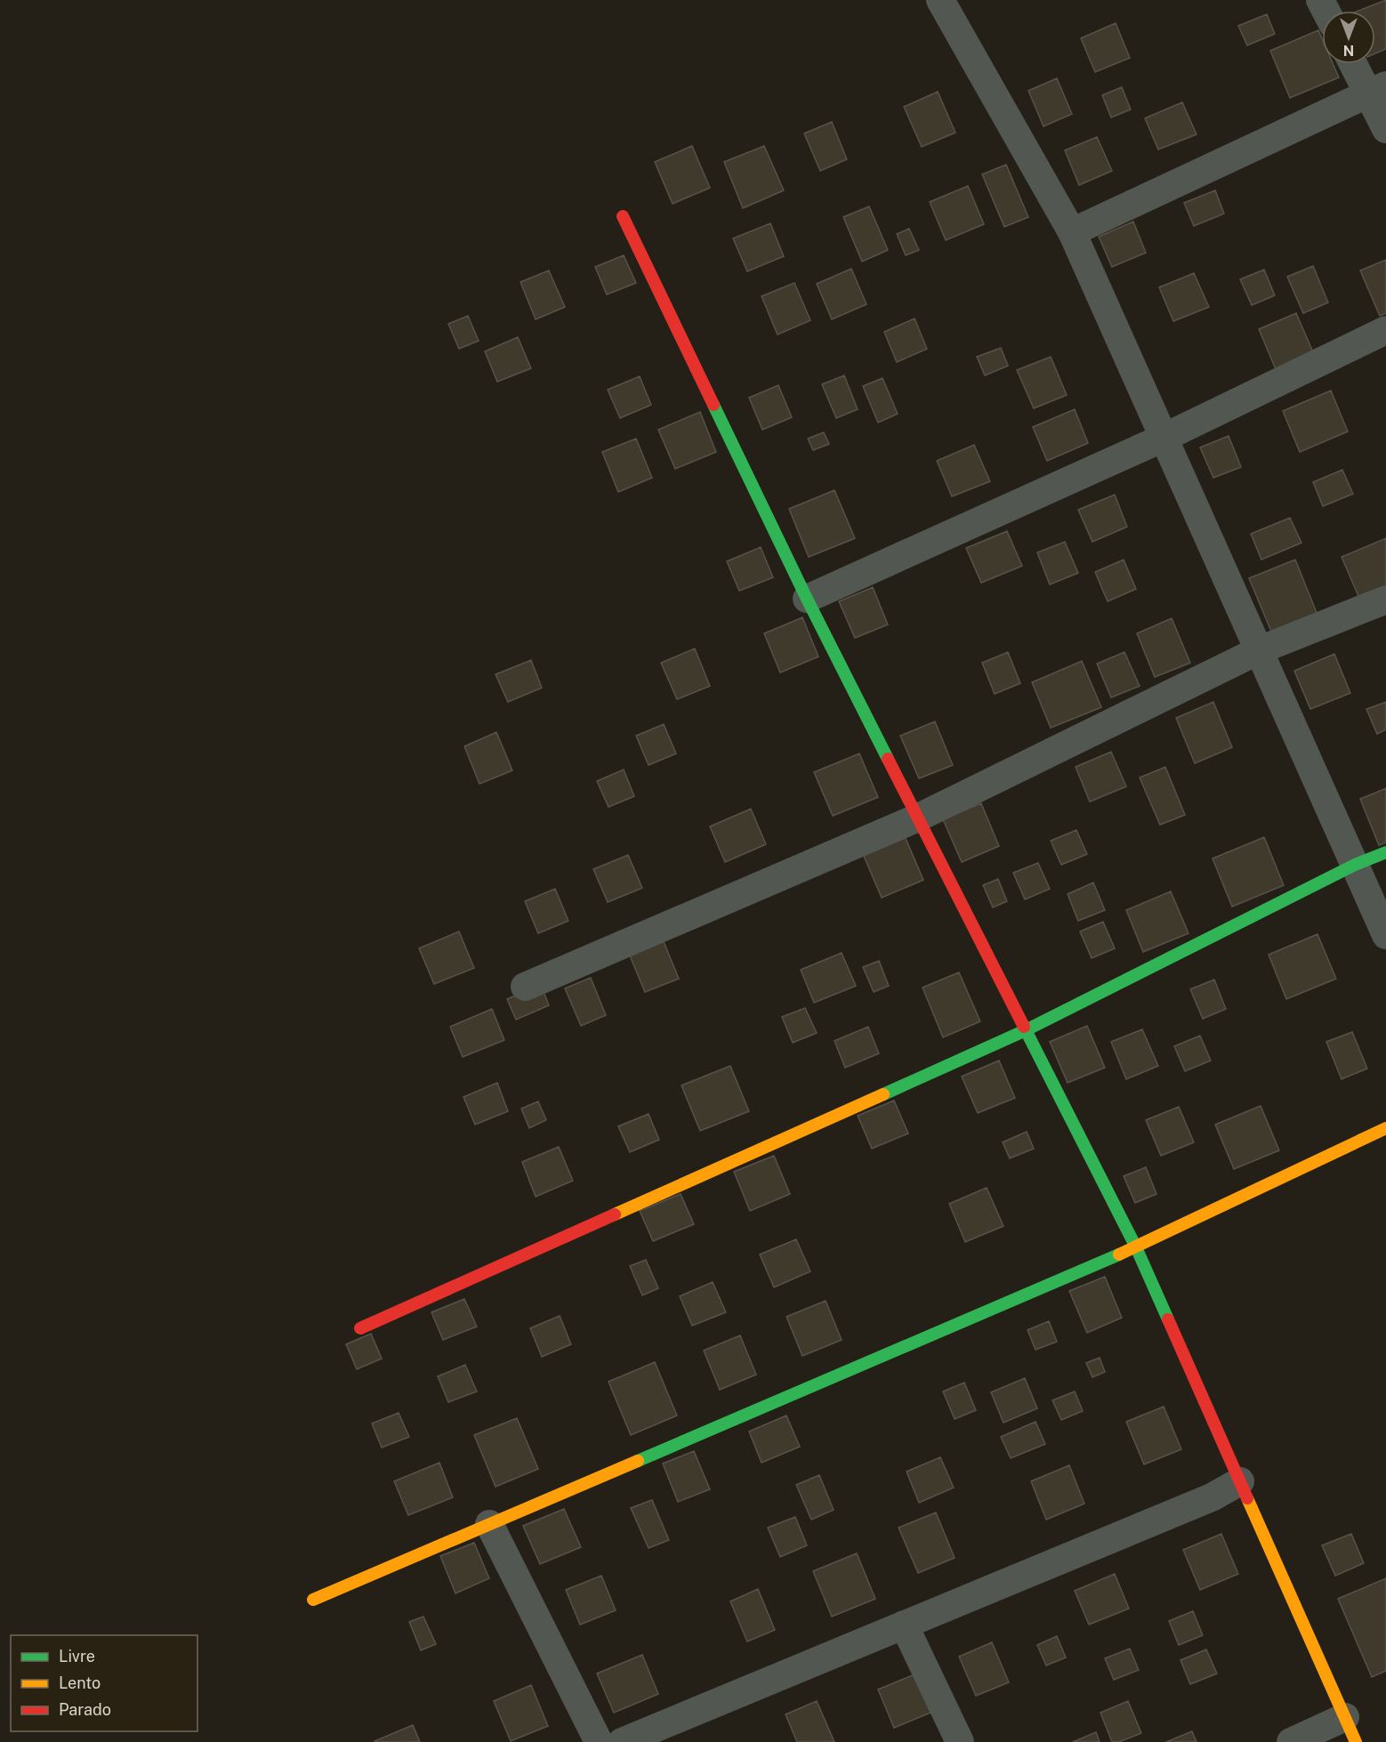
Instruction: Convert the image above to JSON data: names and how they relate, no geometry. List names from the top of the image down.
{
  "legend": ["Livre", "Lento", "Parado"],
  "north": "bottom"
}
